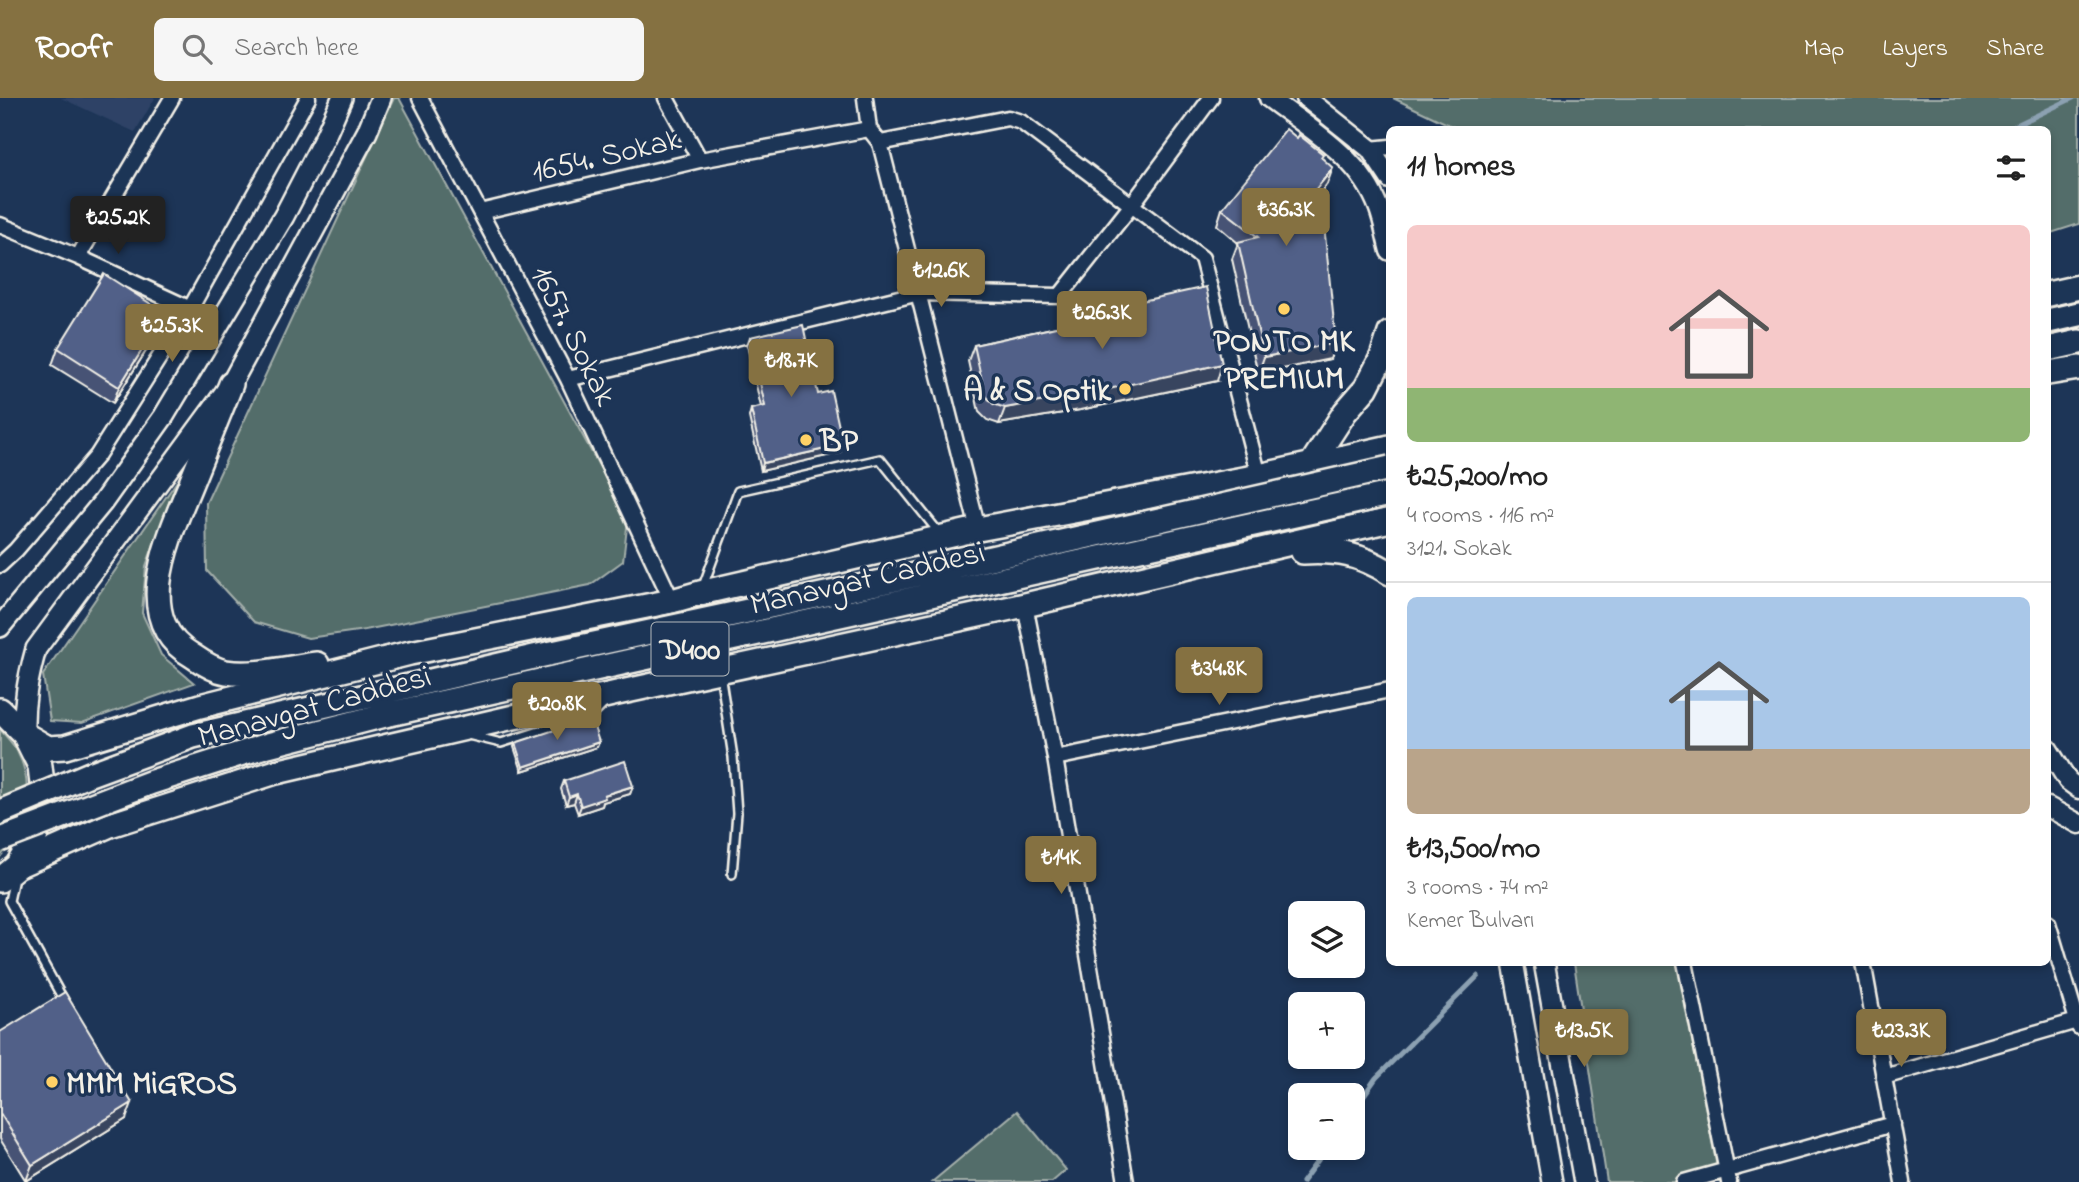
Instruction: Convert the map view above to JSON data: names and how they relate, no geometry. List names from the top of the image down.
{
  "streets": {
    "highway": ["Manavgat Caddesi", "D400"],
    "street": ["1654. Sokak", "1657. Sokak"]
  },
  "crossings": [
    ["1654. Sokak", "1657. Sokak"]
  ],
  "places": [
    "PONTO MK PREMIUM",
    "A & S Optik",
    "BP",
    "MMM MiGROS"
  ],
  "page": {
    "header": "Roofr",
    "search": "Search here",
    "nav": ["Map", "Layers", "Share"],
    "heading": "11 homes",
    "price": [
      "₺36.3K",
      "₺25.2K",
      "₺12.6K",
      "₺26.3K",
      "₺25.3K",
      "₺18.7K",
      "₺34.8K",
      "₺20.8K",
      "₺14K",
      "₺13.5K",
      "₺23.3K"
    ],
    "list": [
      {
        "name": "₺25,200/mo",
        "note": "4 rooms · 116 m² · 3121. Sokak"
      },
      {
        "name": "₺13,500/mo",
        "note": "3 rooms · 74 m² · Kemer Bulvarı"
      }
    ],
    "map_buttons": ["+", "−"]
  }
}
